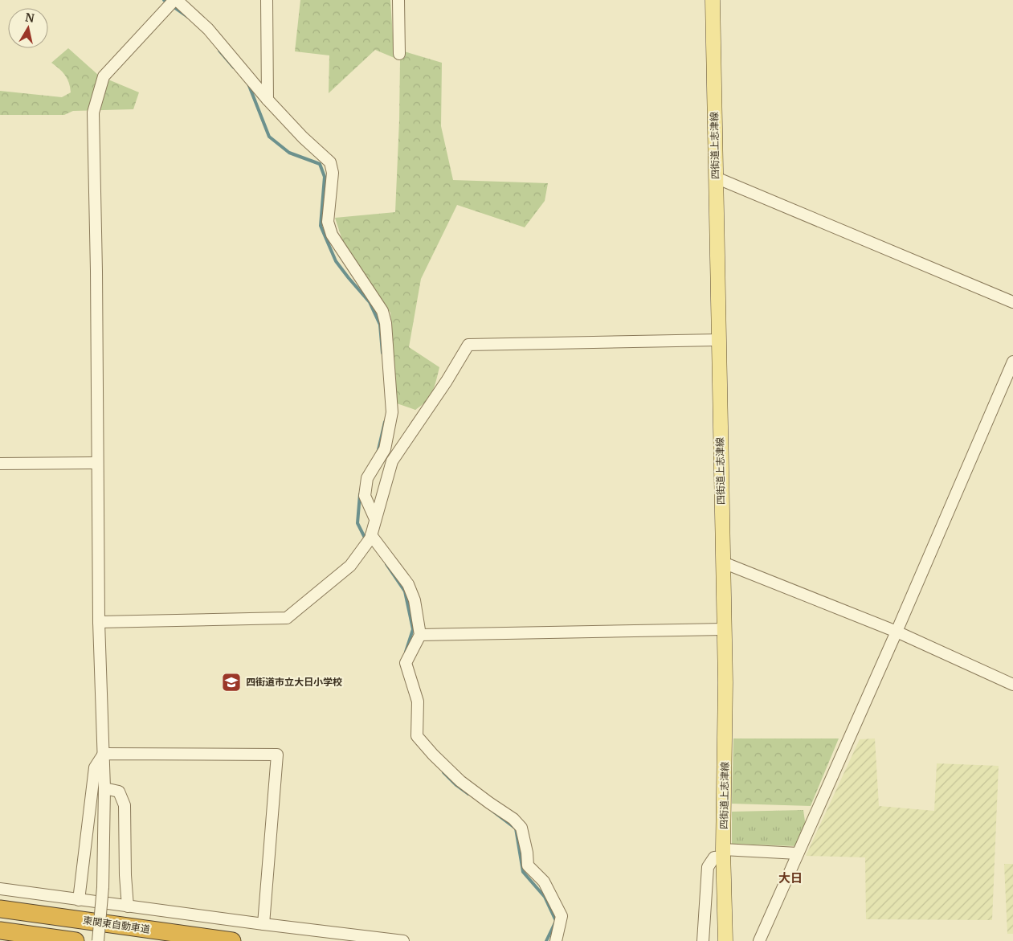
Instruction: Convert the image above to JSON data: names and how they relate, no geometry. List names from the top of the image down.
{
  "streets": {
    "highway": ["東関東自動車道"],
    "main road": ["四街道上志津線"]
  },
  "districts": ["大日"],
  "places": {
    "school or university": ["四街道市立大日小学校"]
  },
  "north": "top"
}
